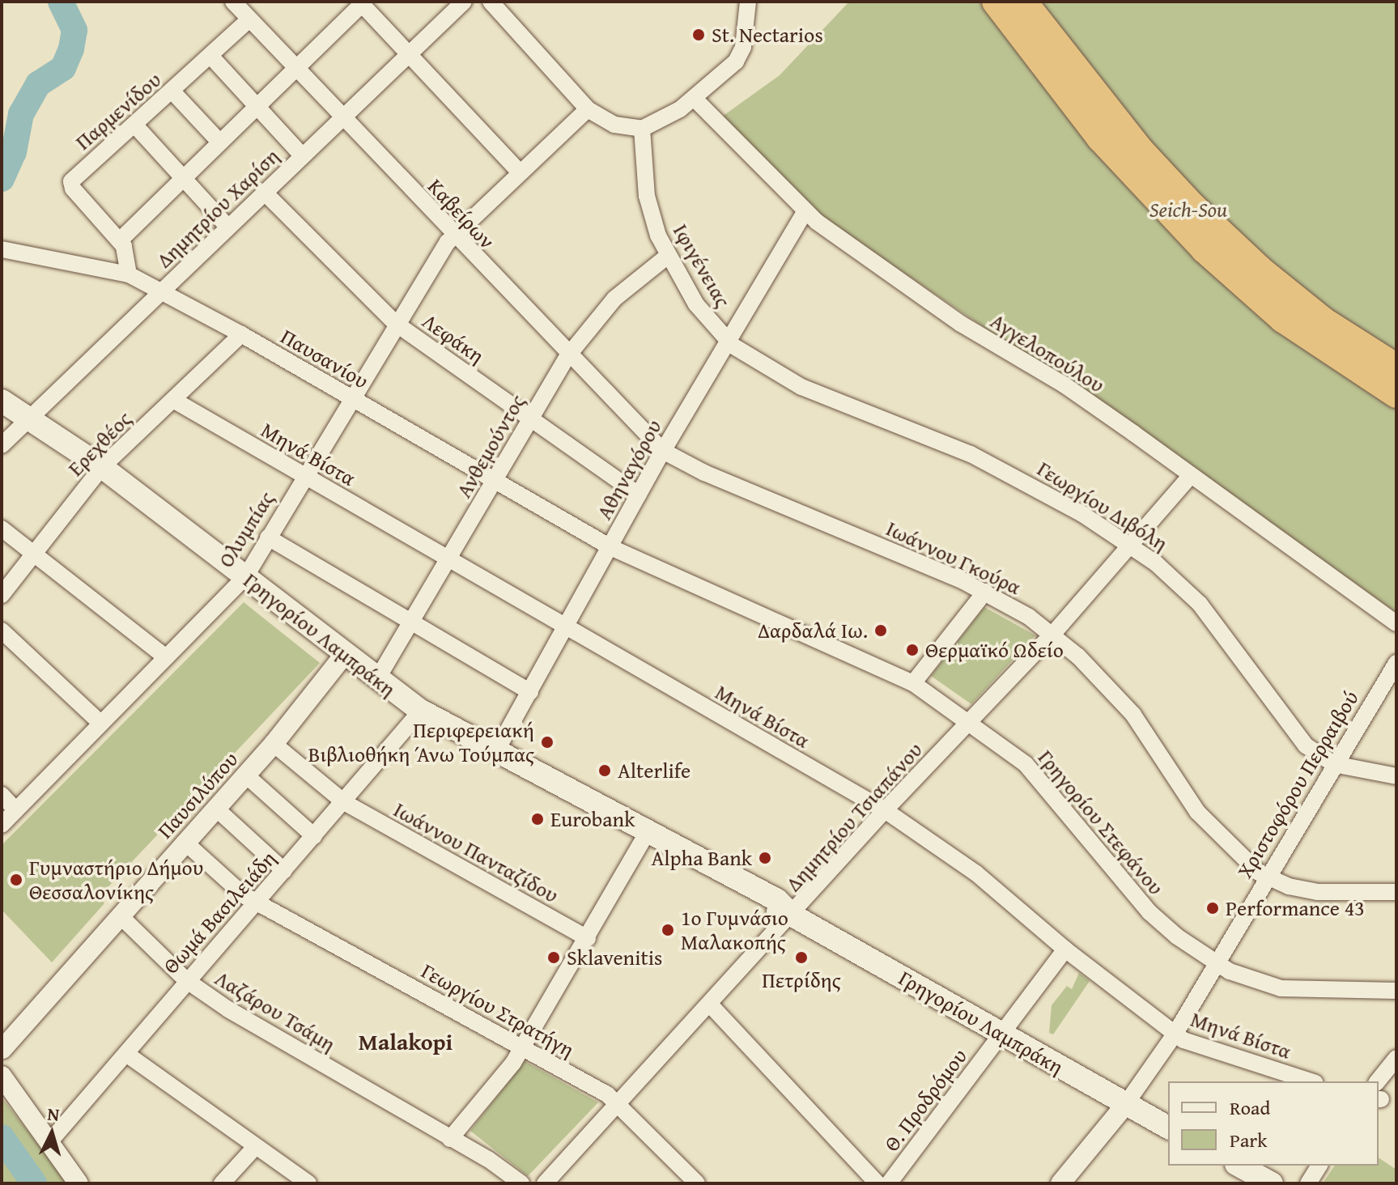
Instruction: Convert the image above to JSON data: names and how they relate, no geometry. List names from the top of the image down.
{
  "streets": {
    "main road": ["Γρηγορίου Λαμπράκη"],
    "street": [
      "Παρμενίδου",
      "Δημητρίου Χαρίση",
      "Καβείρων",
      "Ιφιγένειας",
      "Λεφάκη",
      "Αγγελοπούλου",
      "Παυσανίου",
      "Ερεχθέος",
      "Ανθεμούντος",
      "Μηνά Βίστα",
      "Αθηναγόρου",
      "Γεωργίου Διβόλη",
      "Ολυμπίας",
      "Ιωάννου Γκούρα",
      "Χριστοφόρου Περραιβού",
      "Παυσιλύπου",
      "Δημητρίου Τσιαπάνου",
      "Γρηγορίου Στεφάνου",
      "Ιωάννου Πανταζίδου",
      "Θωμά Βασιλειάδη",
      "Γεωργίου Στρατήγη",
      "Λαζάρου Τσάμη",
      "Θ. Προδρόμου"
    ]
  },
  "crossings": [
    ["Παρμενίδου", "Καβείρων"],
    ["Δημητρίου Χαρίση", "Καβείρων"],
    ["Δημητρίου Χαρίση", "Λεφάκη"],
    ["Δημητρίου Χαρίση", "Παυσανίου"],
    ["Δημητρίου Χαρίση", "Γρηγορίου Λαμπράκη"],
    ["Καβείρων", "Ανθεμούντος"],
    ["Καβείρων", "Αθηναγόρου"],
    ["Καβείρων", "Ολυμπίας"],
    ["Καβείρων", "Ιωάννου Γκούρα"],
    ["Ιφιγένειας", "Ανθεμούντος"],
    ["Ιφιγένειας", "Αθηναγόρου"],
    ["Ιφιγένειας", "Γεωργίου Διβόλη"],
    ["Λεφάκη", "Ανθεμούντος"],
    ["Λεφάκη", "Αθηναγόρου"],
    ["Λεφάκη", "Ολυμπίας"],
    ["Αγγελοπούλου", "Αθηναγόρου"],
    ["Αγγελοπούλου", "Δημητρίου Τσιαπάνου"],
    ["Παυσανίου", "Ερεχθέος"],
    ["Παυσανίου", "Ανθεμούντος"],
    ["Παυσανίου", "Αθηναγόρου"],
    ["Παυσανίου", "Ολυμπίας"],
    ["Παυσανίου", "Γρηγορίου Στεφάνου"],
    ["Ερεχθέος", "Μηνά Βίστα"],
    ["Ερεχθέος", "Γρηγορίου Λαμπράκη"],
    ["Ανθεμούντος", "Μηνά Βίστα"],
    ["Ανθεμούντος", "Γρηγορίου Λαμπράκη"],
    ["Μηνά Βίστα", "Αθηναγόρου"],
    ["Μηνά Βίστα", "Ολυμπίας"],
    ["Μηνά Βίστα", "Χριστοφόρου Περραιβού"],
    ["Μηνά Βίστα", "Δημητρίου Τσιαπάνου"],
    ["Μηνά Βίστα", "Θ. Προδρόμου"],
    ["Αθηναγόρου", "Γεωργίου Διβόλη"],
    ["Αθηναγόρου", "Ιωάννου Γκούρα"],
    ["Αθηναγόρου", "Γρηγορίου Λαμπράκη"],
    ["Αθηναγόρου", "Γρηγορίου Στεφάνου"],
    ["Γεωργίου Διβόλη", "Χριστοφόρου Περραιβού"],
    ["Γεωργίου Διβόλη", "Δημητρίου Τσιαπάνου"],
    ["Ολυμπίας", "Γρηγορίου Λαμπράκη"],
    ["Ιωάννου Γκούρα", "Χριστοφόρου Περραιβού"],
    ["Ιωάννου Γκούρα", "Δημητρίου Τσιαπάνου"],
    ["Γρηγορίου Λαμπράκη", "Χριστοφόρου Περραιβού"],
    ["Γρηγορίου Λαμπράκη", "Παυσιλύπου"],
    ["Γρηγορίου Λαμπράκη", "Δημητρίου Τσιαπάνου"],
    ["Γρηγορίου Λαμπράκη", "Θωμά Βασιλειάδη"],
    ["Γρηγορίου Λαμπράκη", "Θ. Προδρόμου"],
    ["Χριστοφόρου Περραιβού", "Γρηγορίου Στεφάνου"],
    ["Παυσιλύπου", "Ιωάννου Πανταζίδου"],
    ["Παυσιλύπου", "Γεωργίου Στρατήγη"],
    ["Παυσιλύπου", "Λαζάρου Τσάμη"],
    ["Δημητρίου Τσιαπάνου", "Γρηγορίου Στεφάνου"],
    ["Δημητρίου Τσιαπάνου", "Γεωργίου Στρατήγη"],
    ["Ιωάννου Πανταζίδου", "Θωμά Βασιλειάδη"],
    ["Θωμά Βασιλειάδη", "Γεωργίου Στρατήγη"],
    ["Θωμά Βασιλειάδη", "Λαζάρου Τσάμη"]
  ],
  "districts": ["Malakopi"],
  "parks": ["Seich-Sou"],
  "places": [
    "St. Nectarios",
    "Δαρδαλά Ιω.",
    "Θερμαϊκό Ωδείο",
    "Περιφερειακή Βιβλιοθήκη Άνω Τούμπας",
    "Alterlife",
    "Eurobank",
    "Alpha Bank",
    "Γυμναστήριο Δήμου Θεσσαλονίκης",
    "Performance 43",
    "1ο Γυμνάσιο Μαλακοπής",
    "Sklavenitis",
    "Πετρίδης"
  ],
  "legend": ["Road", "Park"],
  "north": "top"
}
